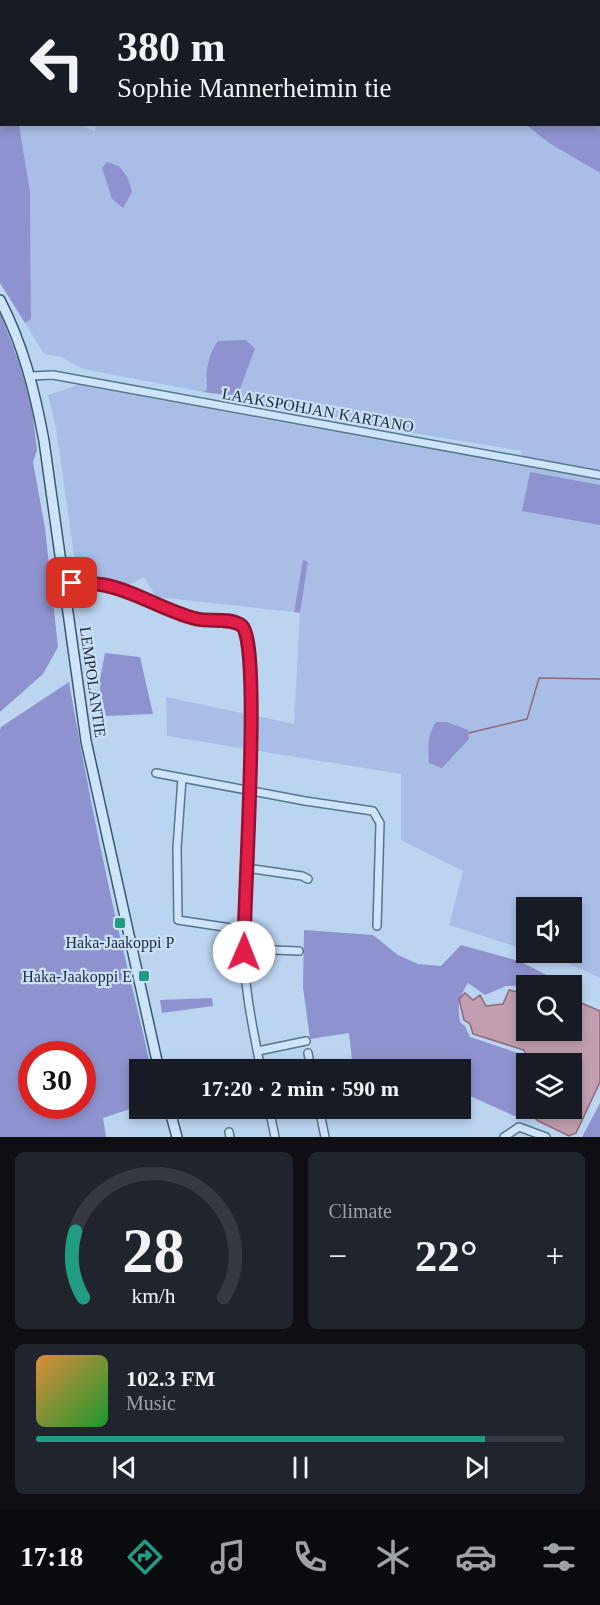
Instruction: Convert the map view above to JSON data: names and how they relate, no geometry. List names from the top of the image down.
{
  "streets": {
    "street": ["LAAKSPOHJAN KARTANO", "LEMPOLANTIE"]
  },
  "crossings": [
    ["LAAKSPOHJAN KARTANO", "LEMPOLANTIE"]
  ],
  "places": {
    "transit": ["Haka-Jaakoppi P", "Haka-Jaakoppi E"]
  },
  "page": {
    "turn": ["380 m", "Sophie Mannerheimin tie"],
    "limit": "30",
    "trip": "17:20 · 2 min · 590 m",
    "tile": "Climate",
    "heat": ["−", "22°", "+"],
    "song": ["102.3 FM", "Music"],
    "tabs": "17:18",
    "gauge": ["28", "km/h"]
  }
}
